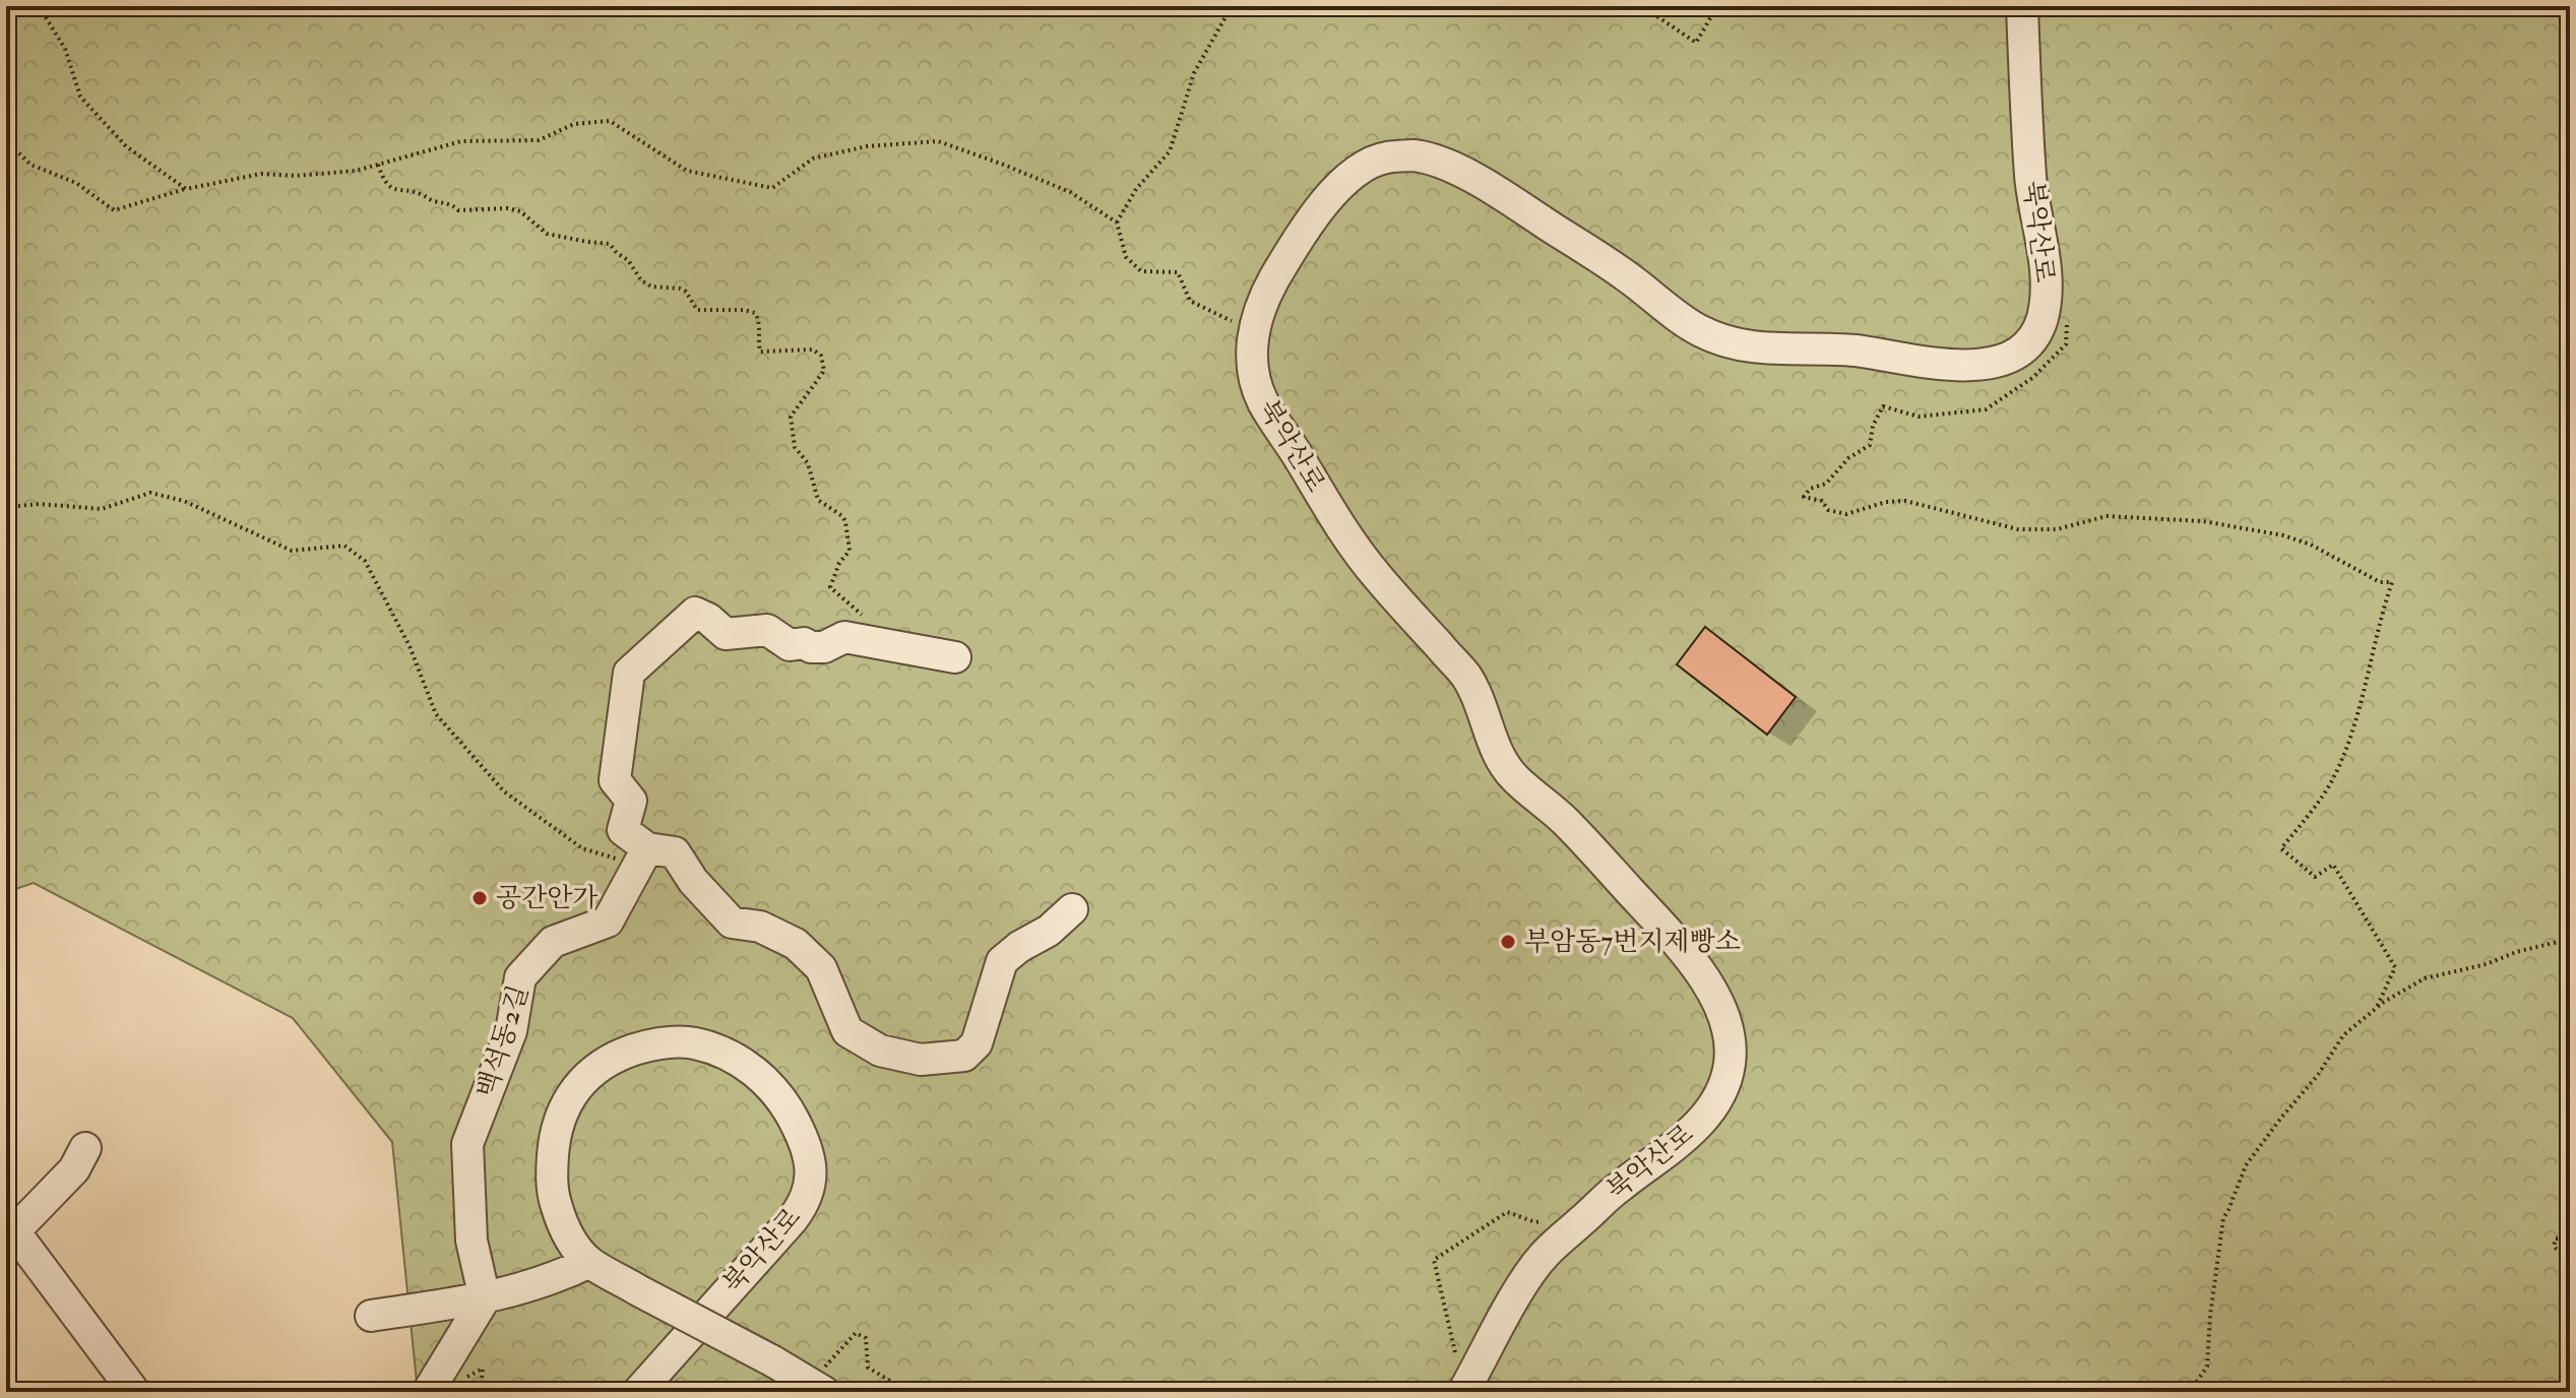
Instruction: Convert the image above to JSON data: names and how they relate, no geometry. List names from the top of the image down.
{
  "streets": {
    "street": ["북악산로", "백석동2길"]
  },
  "places": ["공간안가", "부암동7번지제빵소"]
}
